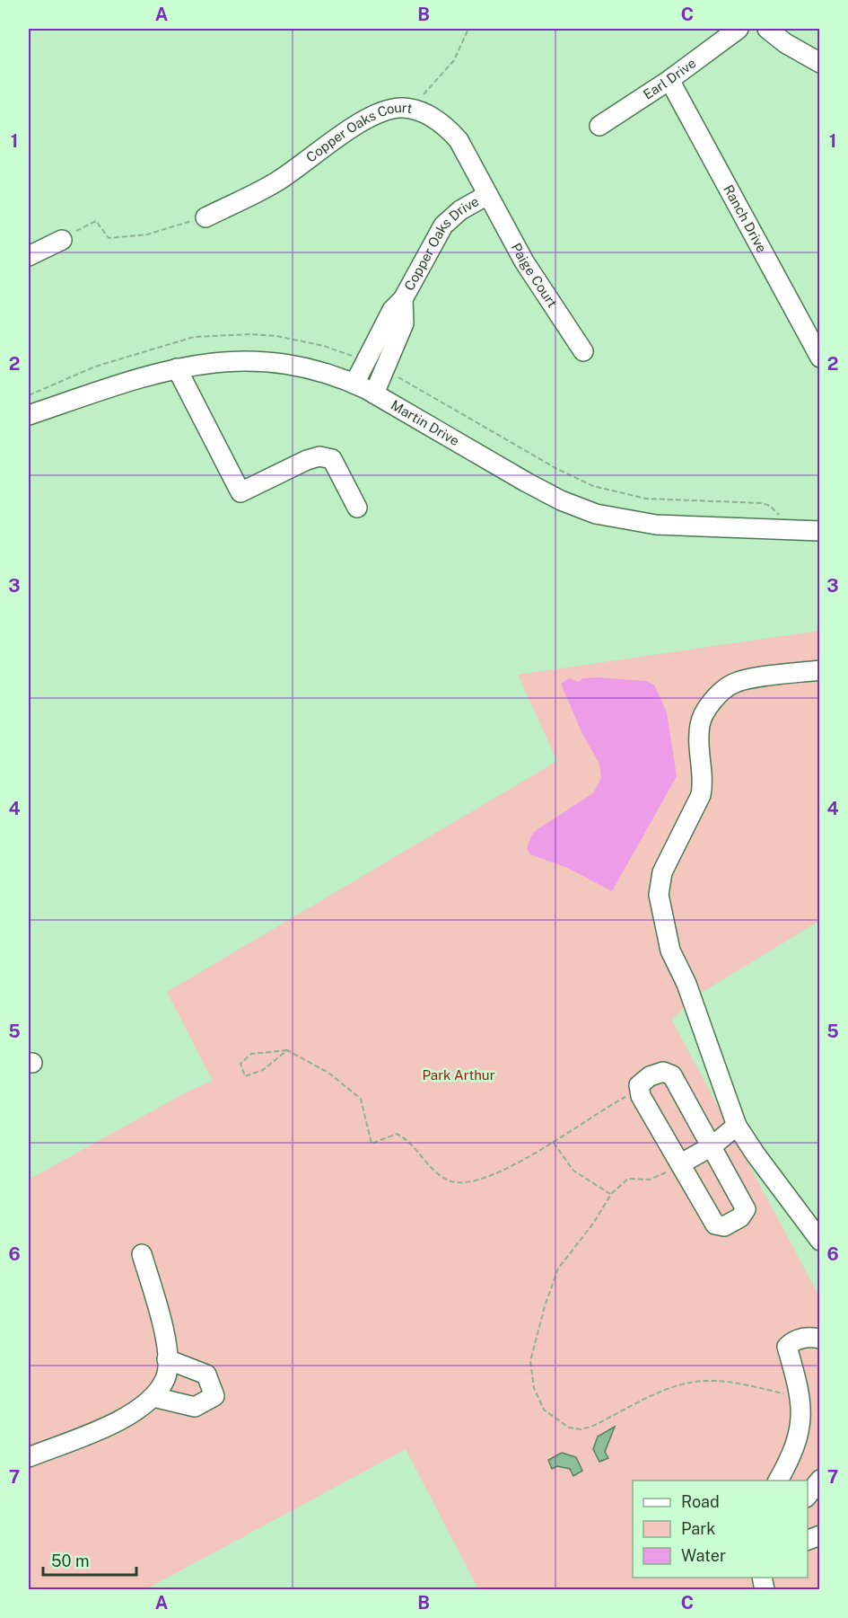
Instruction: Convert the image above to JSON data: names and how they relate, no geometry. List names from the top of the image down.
{
  "streets": {
    "street": [
      "Earl Drive",
      "Copper Oaks Court",
      "Ranch Drive",
      "Copper Oaks Drive",
      "Paige Court",
      "Martin Drive"
    ]
  },
  "crossings": [
    ["Earl Drive", "Ranch Drive"],
    ["Copper Oaks Court", "Copper Oaks Drive"],
    ["Copper Oaks Court", "Paige Court"],
    ["Copper Oaks Drive", "Paige Court"],
    ["Copper Oaks Drive", "Martin Drive"]
  ],
  "parks": ["Park Arthur"],
  "legend": ["Road", "Park", "Water"],
  "scale_bar": "50 m",
  "grid": {
    "columns": ["A", "B", "C"],
    "rows": [
      "1",
      "2",
      "3",
      "4",
      "5",
      "6",
      "7"
    ]
  }
}
